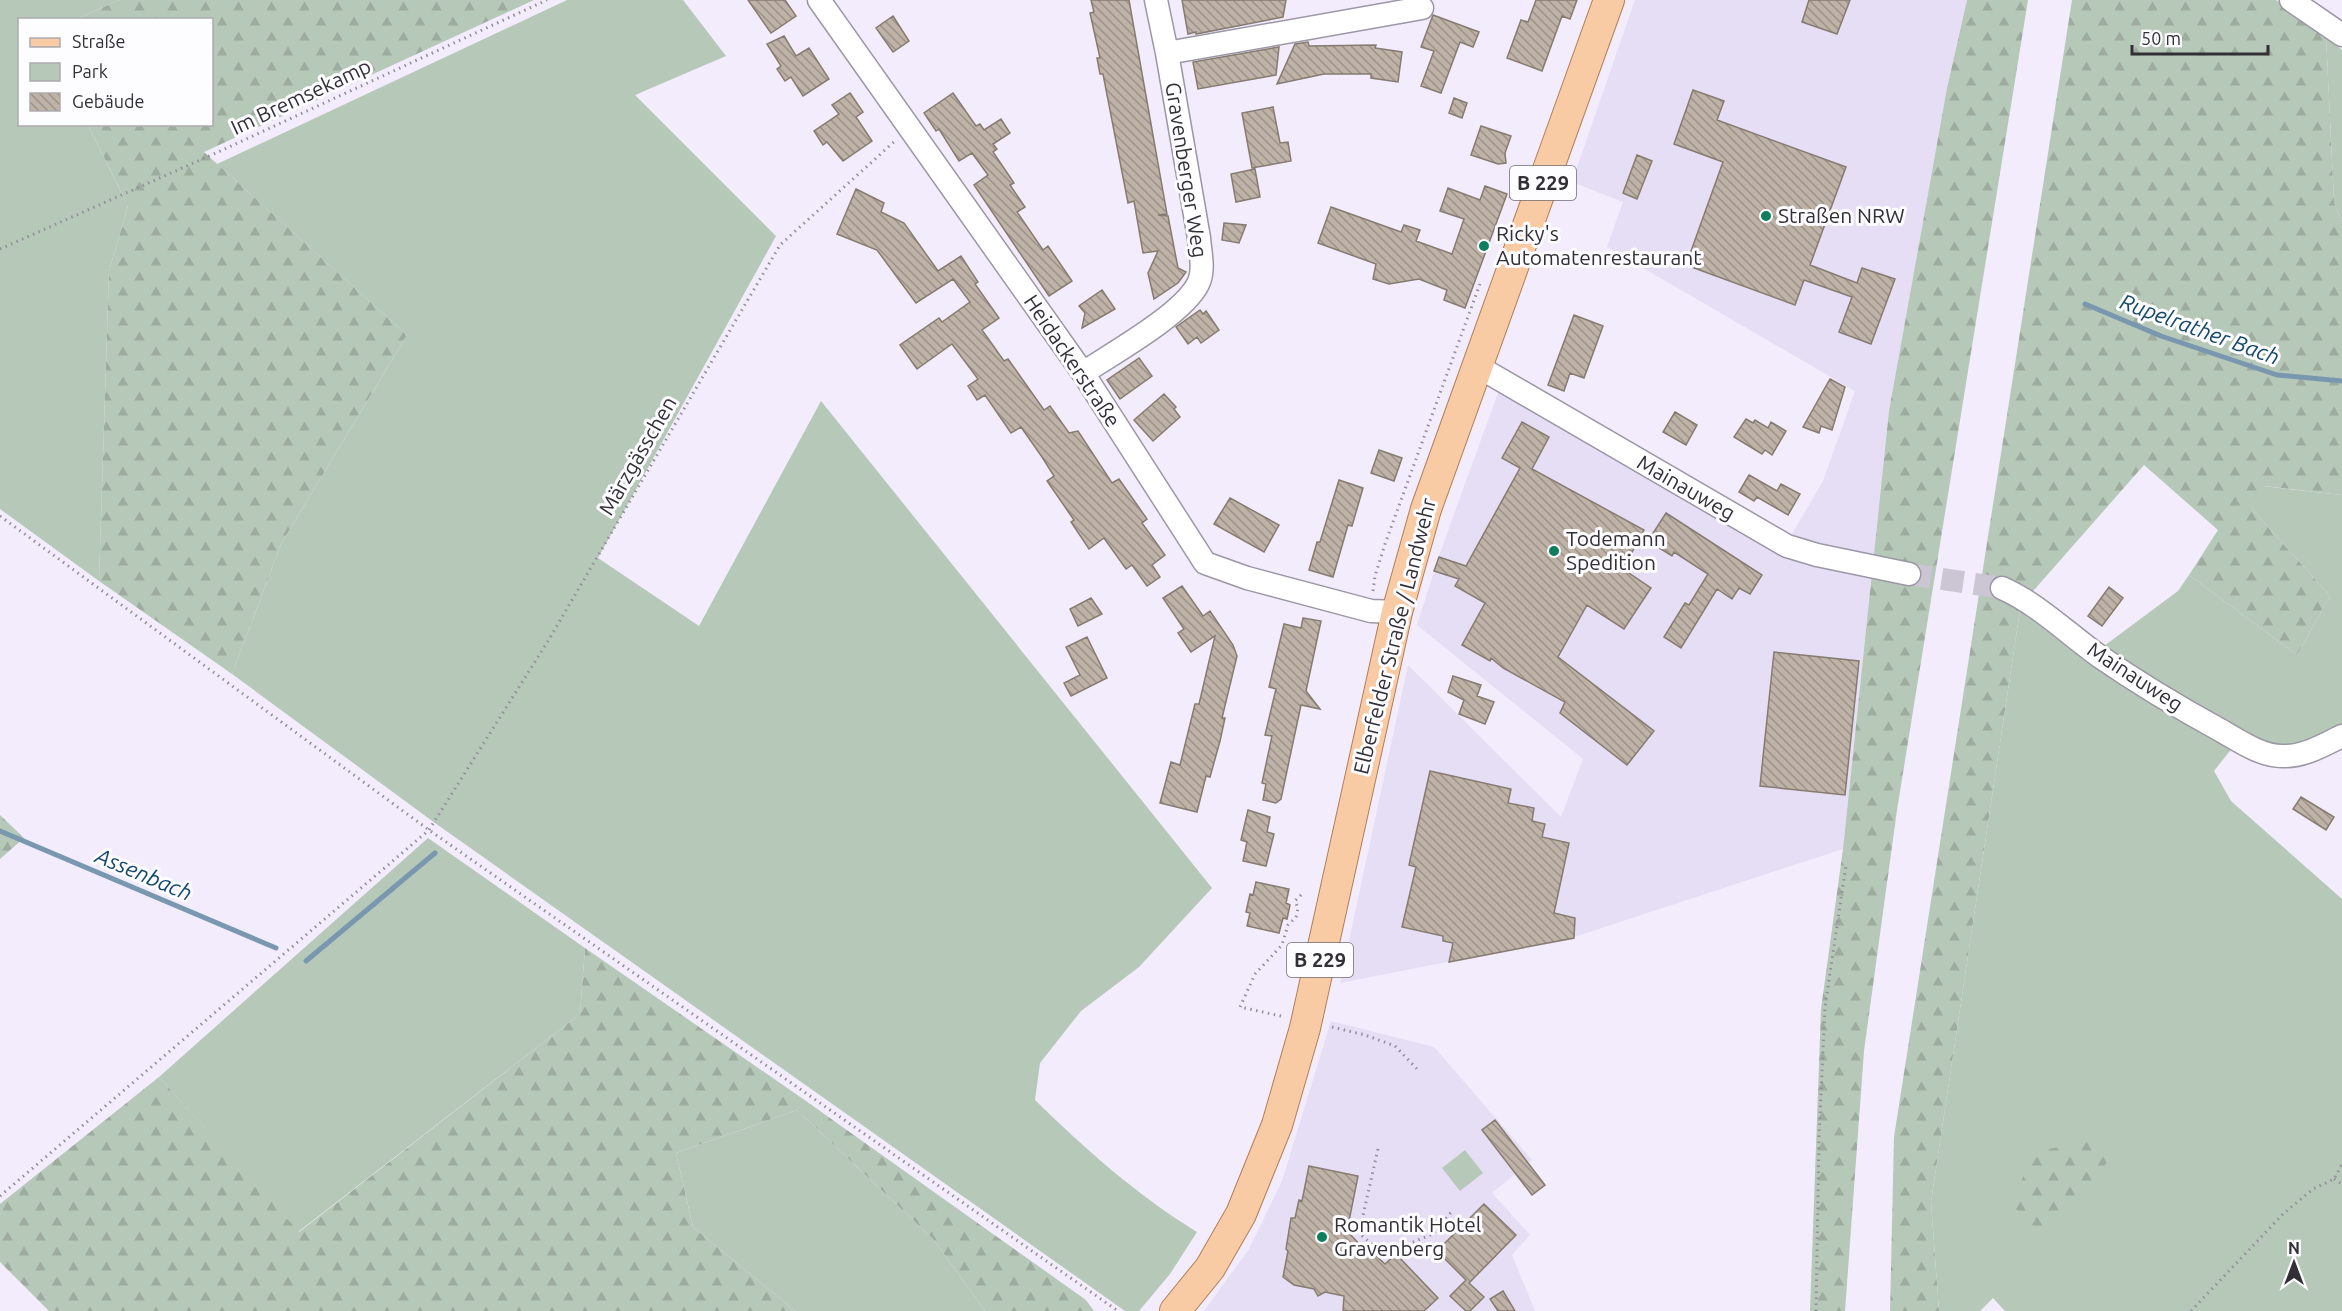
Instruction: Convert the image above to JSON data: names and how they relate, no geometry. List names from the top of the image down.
{
  "streets": {
    "main road": ["B 229", "Elberfelder Straße / Landwehr"],
    "street": ["Gravenberger Weg", "Heidackerstraße", "Mainauweg"],
    "path": ["Im Bremsekamp", "Märzgässchen"]
  },
  "crossings": [
    ["Gravenberger Weg", "Heidackerstraße"],
    ["Heidackerstraße", "Märzgässchen"],
    ["Heidackerstraße", "Elberfelder Straße / Landwehr"],
    ["Mainauweg", "Elberfelder Straße / Landwehr"]
  ],
  "water": ["Rupelrather Bach", "Assenbach"],
  "places": [
    "Straßen NRW",
    "Ricky's Automatenrestaurant",
    "Todemann Spedition",
    "Romantik Hotel Gravenberg"
  ],
  "legend": ["Straße", "Park", "Gebäude"],
  "scale_bar": "50 m",
  "north": "top"
}
